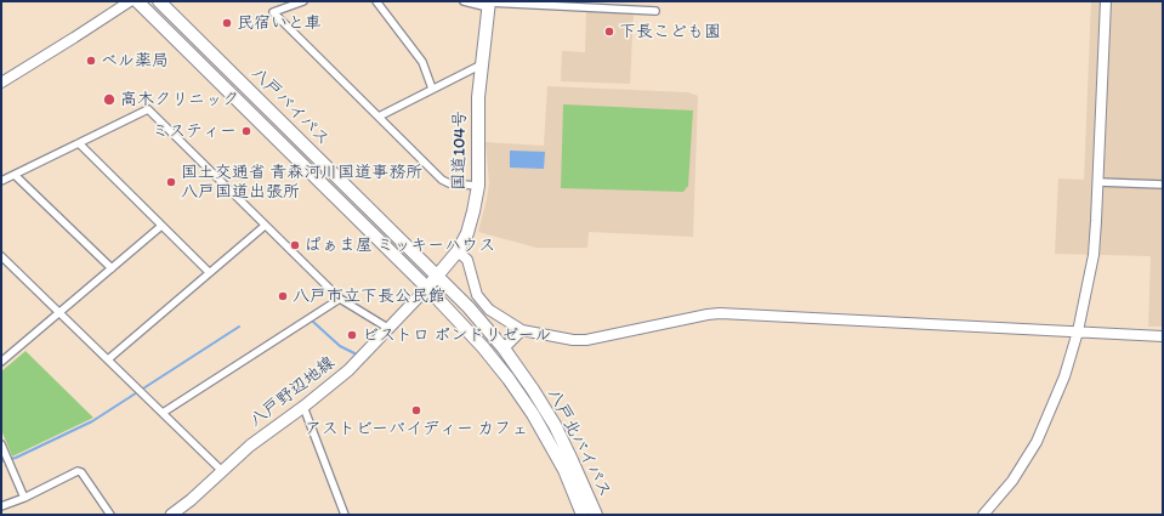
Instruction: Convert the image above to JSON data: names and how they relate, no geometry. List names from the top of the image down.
{
  "streets": {
    "highway": ["八戸バイパス", "国道104号", "八戸北バイパス"],
    "main road": ["八戸野辺地線"]
  },
  "crossings": [
    ["八戸バイパス", "国道104号"],
    ["八戸バイパス", "八戸野辺地線"],
    ["八戸バイパス", "八戸北バイパス"],
    ["国道104号", "八戸野辺地線"],
    ["国道104号", "八戸北バイパス"],
    ["八戸野辺地線", "八戸北バイパス"]
  ],
  "places": [
    "民宿いと車",
    "下長こども園",
    "ベル薬局",
    "高木クリニック",
    "ミスティー",
    "国土交通省 青森河川国道事務所 八戸国道出張所",
    "ぱぁま屋 ミッキーハウス",
    "八戸市立下長公民館",
    "ビストロ ポンドリゼール",
    "アストビーバイディー カフェ"
  ]
}
